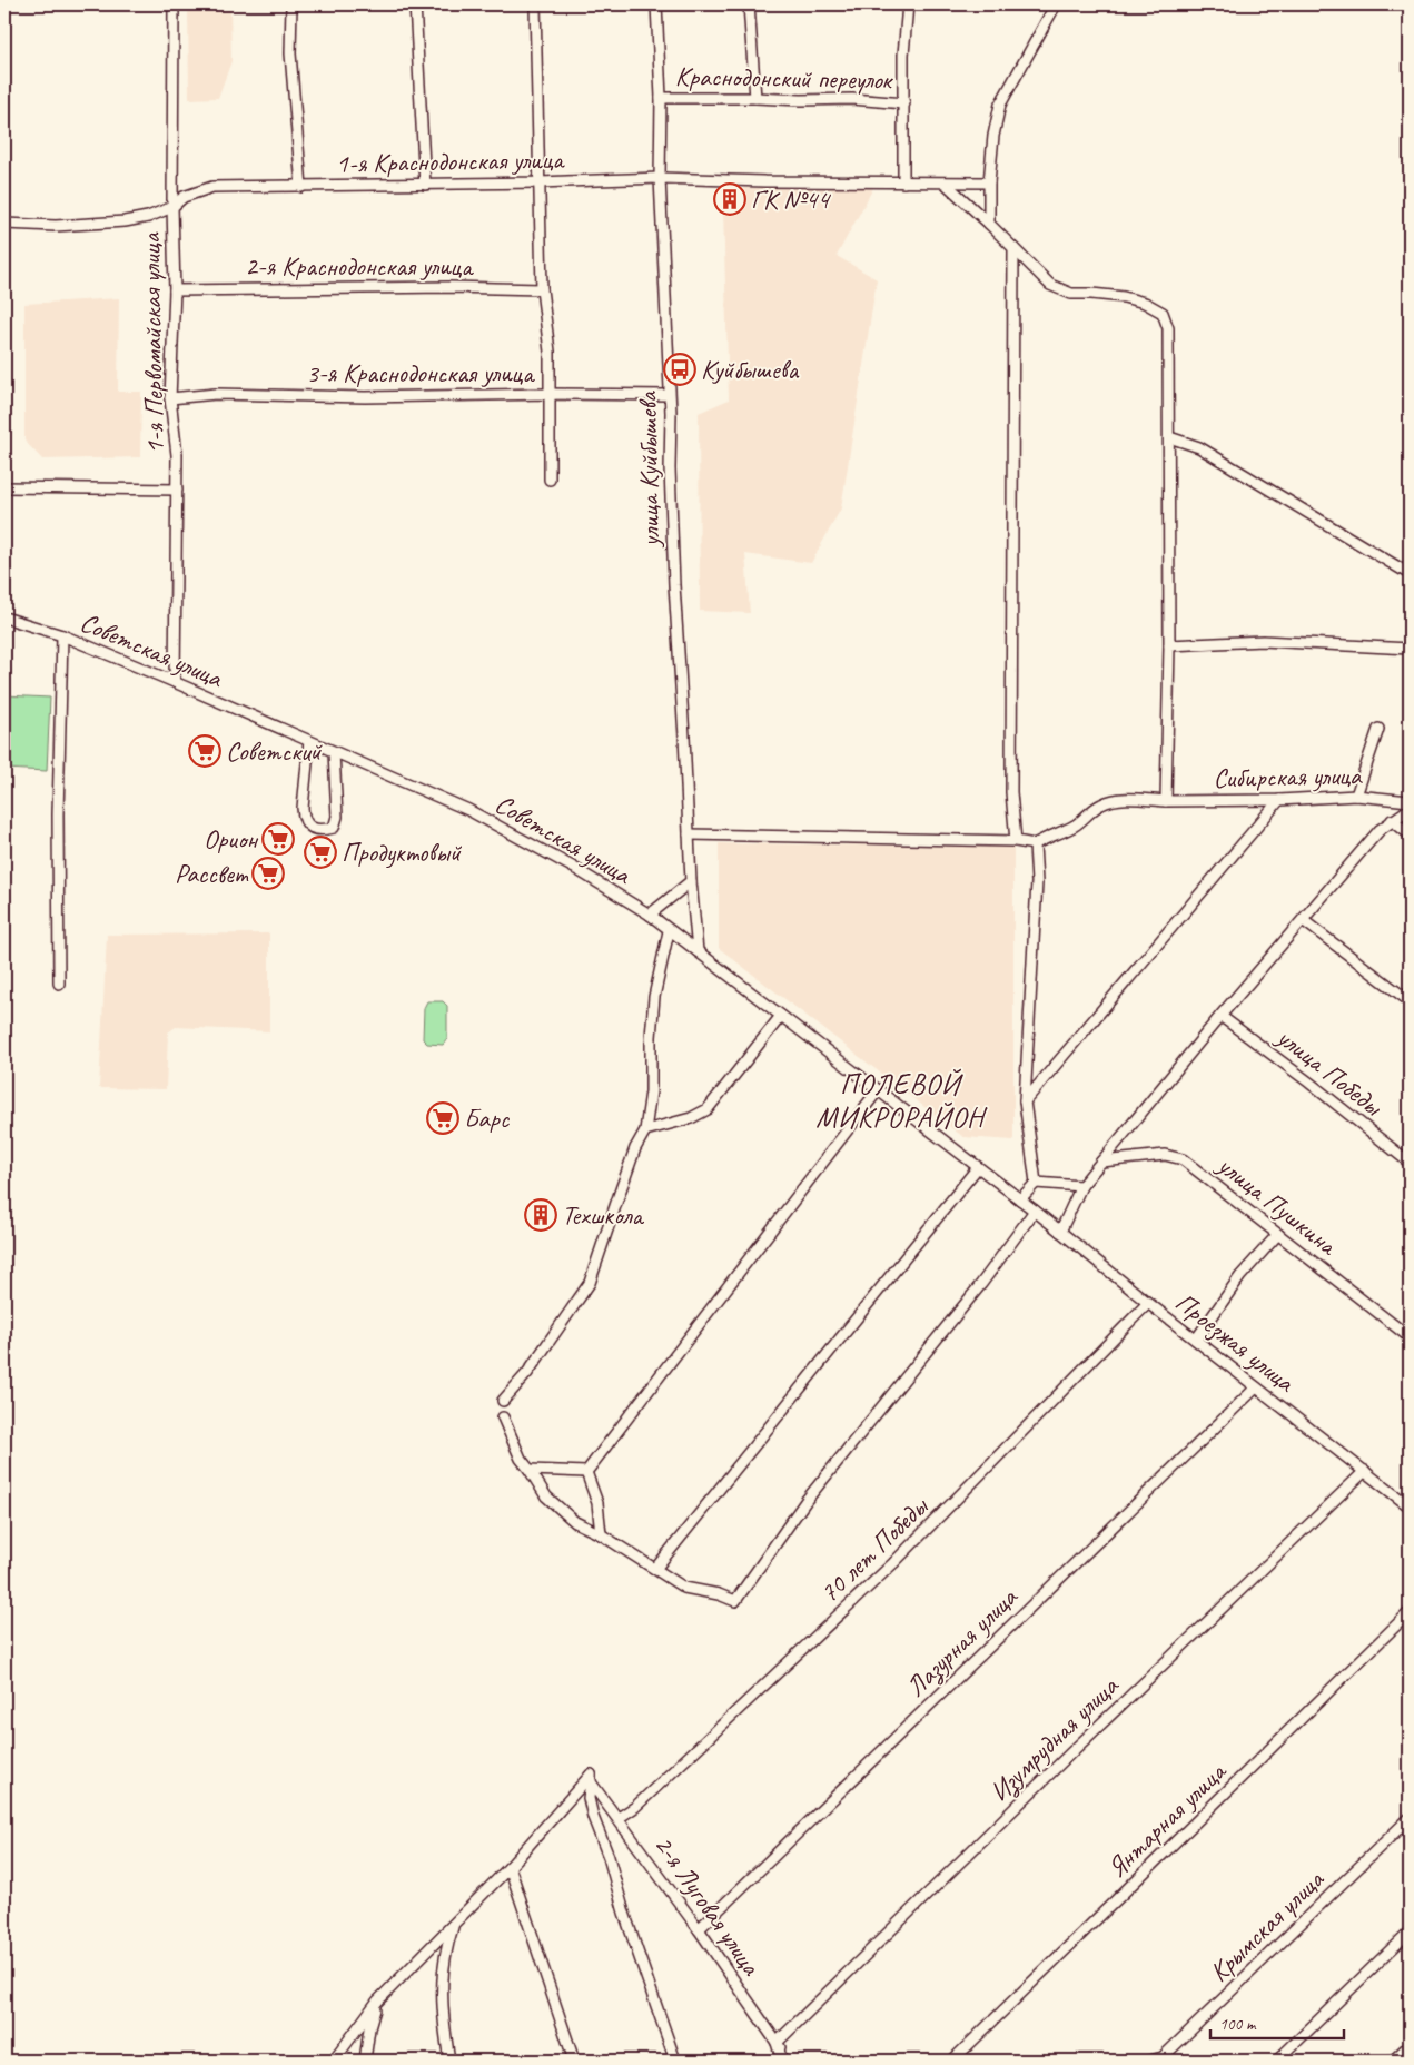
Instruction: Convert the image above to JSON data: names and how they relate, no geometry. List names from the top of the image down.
{
  "streets": {
    "street": [
      "Краснодонский переулок",
      "1-я Краснодонская улица",
      "2-я Краснодонская улица",
      "1-я Первомайская улица",
      "3-я Краснодонская улица",
      "улица Куйбышева",
      "Советская улица",
      "Сибирская улица",
      "улица Победы",
      "улица Пушкина",
      "Проезжая улица",
      "70 лет Победы",
      "Лазурная улица",
      "Изумрудная улица",
      "Янтарная улица",
      "2-я Луговая улица",
      "Крымская улица"
    ]
  },
  "crossings": [
    ["Краснодонский переулок", "улица Куйбышева"],
    ["1-я Краснодонская улица", "1-я Первомайская улица"],
    ["1-я Краснодонская улица", "улица Куйбышева"],
    ["2-я Краснодонская улица", "1-я Первомайская улица"],
    ["1-я Первомайская улица", "3-я Краснодонская улица"],
    ["1-я Первомайская улица", "Советская улица"],
    ["3-я Краснодонская улица", "улица Куйбышева"],
    ["улица Куйбышева", "Советская улица"],
    ["Советская улица", "Проезжая улица"],
    ["Проезжая улица", "70 лет Победы"],
    ["Проезжая улица", "Лазурная улица"],
    ["Проезжая улица", "Изумрудная улица"],
    ["70 лет Победы", "2-я Луговая улица"],
    ["Лазурная улица", "2-я Луговая улица"],
    ["Изумрудная улица", "2-я Луговая улица"]
  ],
  "districts": ["ПОЛЕВОЙ МИКРОРАЙОН"],
  "places": {
    "building": ["ГК №44", "Техшкола"],
    "bus stop": ["Куйбышева"],
    "supermarket": [
      "Советский",
      "Орион",
      "Продуктовый",
      "Рассвет",
      "Барс"
    ]
  },
  "scale_bar": "100 m"
}
